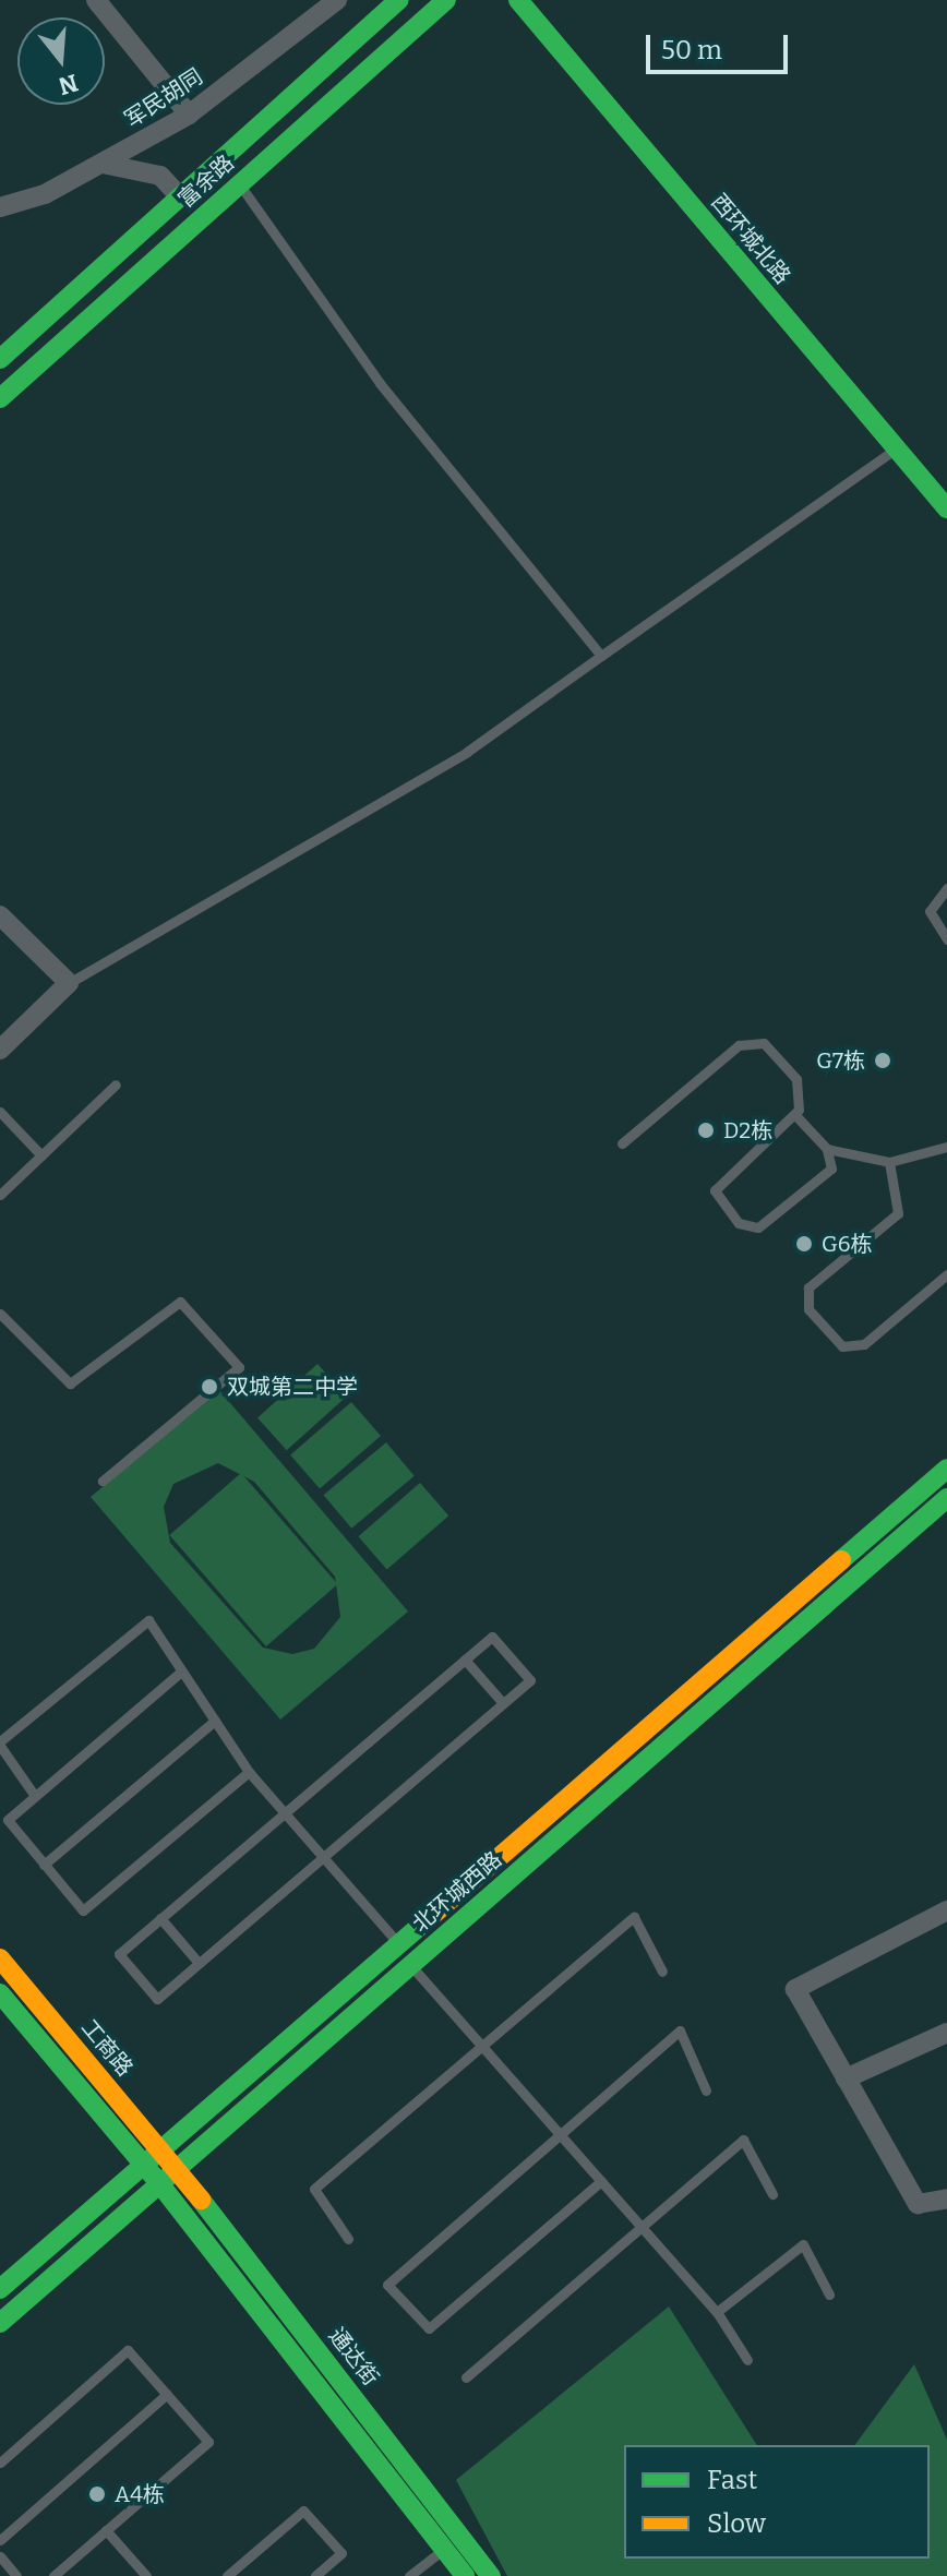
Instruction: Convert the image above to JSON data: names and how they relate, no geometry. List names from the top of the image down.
{
  "streets": {
    "main road": [
      "富余路",
      "西环城北路",
      "北环城西路",
      "工商路",
      "通达街"
    ],
    "street": ["军民胡同"]
  },
  "crossings": [
    ["北环城西路", "工商路"],
    ["北环城西路", "通达街"],
    ["工商路", "通达街"]
  ],
  "places": [
    "G7栋",
    "D2栋",
    "G6栋",
    "双城第二中学",
    "A4栋"
  ],
  "legend": ["Fast", "Slow"],
  "scale_bar": "50 m",
  "north": "bottom"
}
